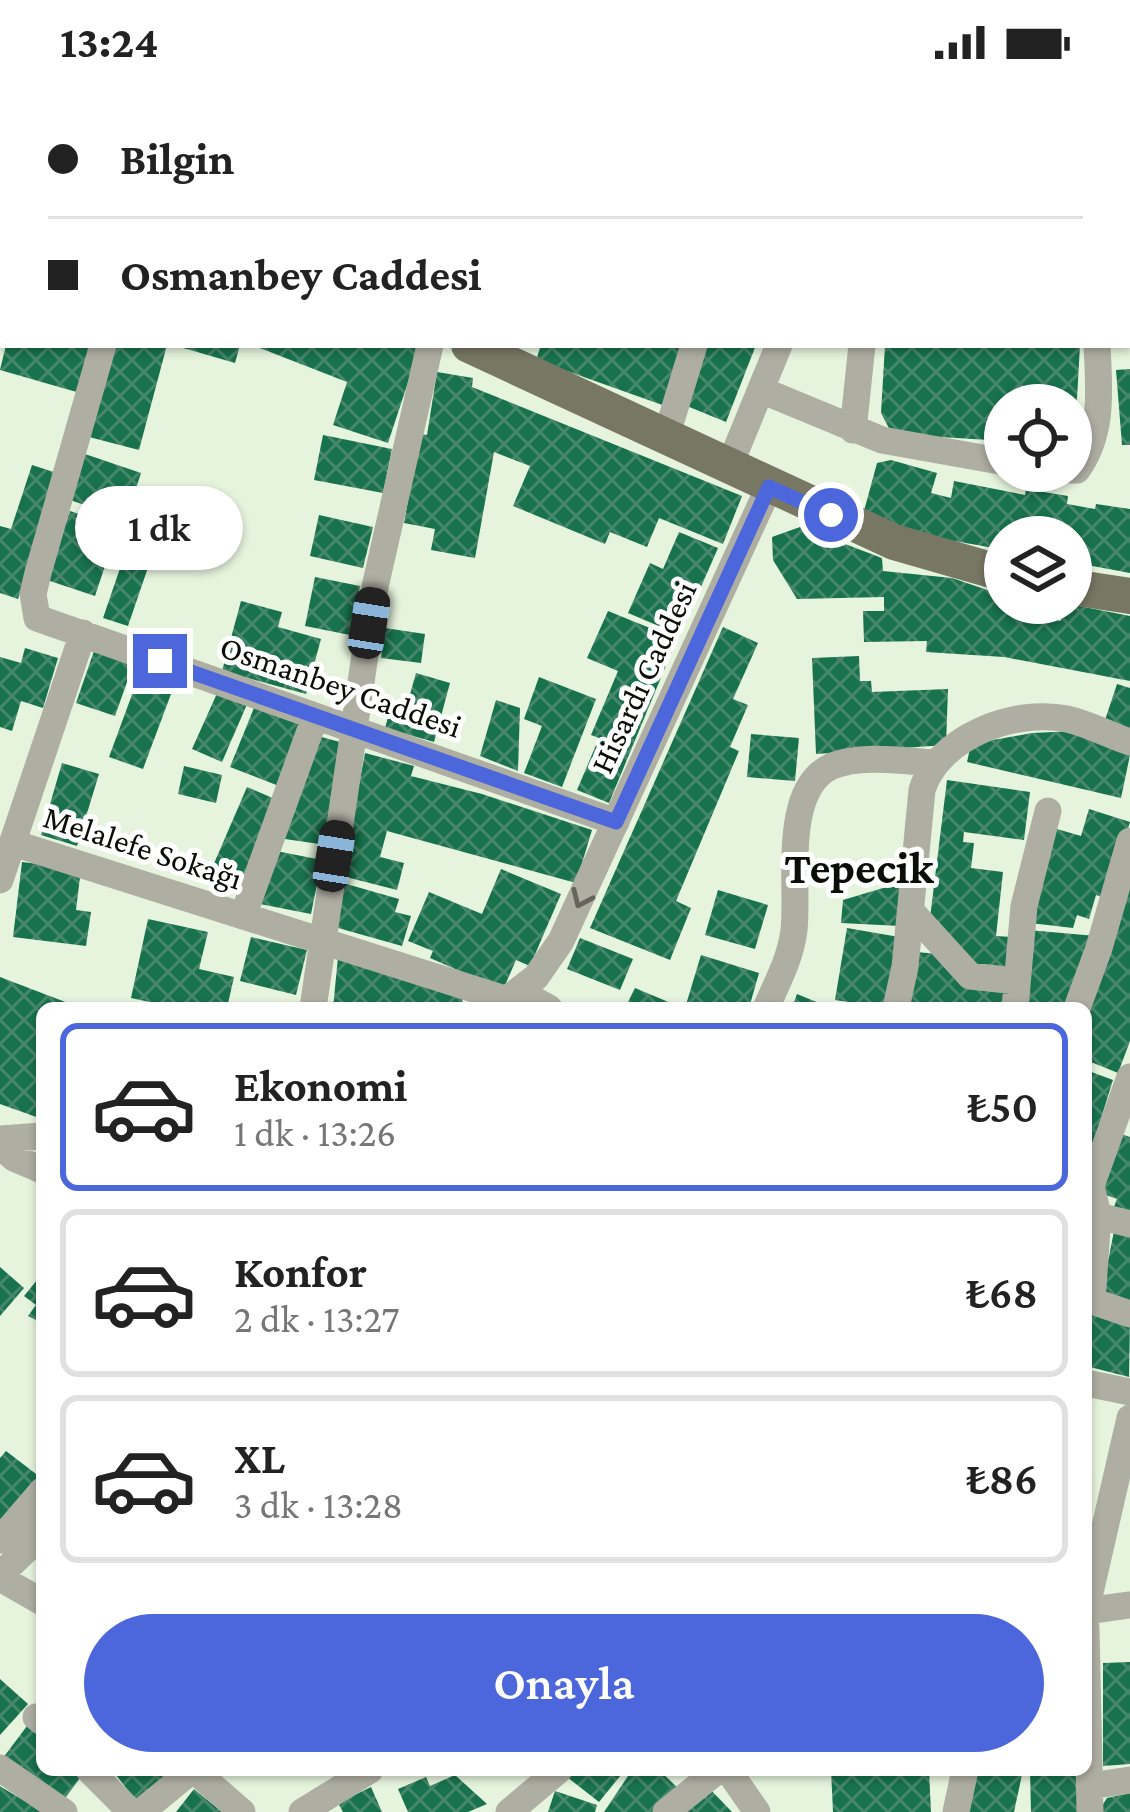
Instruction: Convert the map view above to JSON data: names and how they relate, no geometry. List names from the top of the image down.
{
  "streets": {
    "street": ["Hisardı Caddesi", "Osmanbey Caddesi", "Melalefe Sokağı"]
  },
  "crossings": [
    ["Hisardı Caddesi", "Osmanbey Caddesi"],
    ["Hisardı Caddesi", "Melalefe Sokağı"]
  ],
  "one_way": ["Hisardı Caddesi"],
  "districts": ["Tepecik"],
  "page": {
    "status": "13:24",
    "banner": ["Bilgin", "Osmanbey Caddesi"],
    "bubble": "1 dk",
    "list": [
      {
        "name": "Ekonomi",
        "note": "1 dk · 13:26",
        "value": "₺50"
      },
      {
        "name": "Konfor",
        "note": "2 dk · 13:27",
        "value": "₺68"
      },
      {
        "name": "XL",
        "note": "3 dk · 13:28",
        "value": "₺86"
      }
    ],
    "buttons": "Onayla"
  }
}
